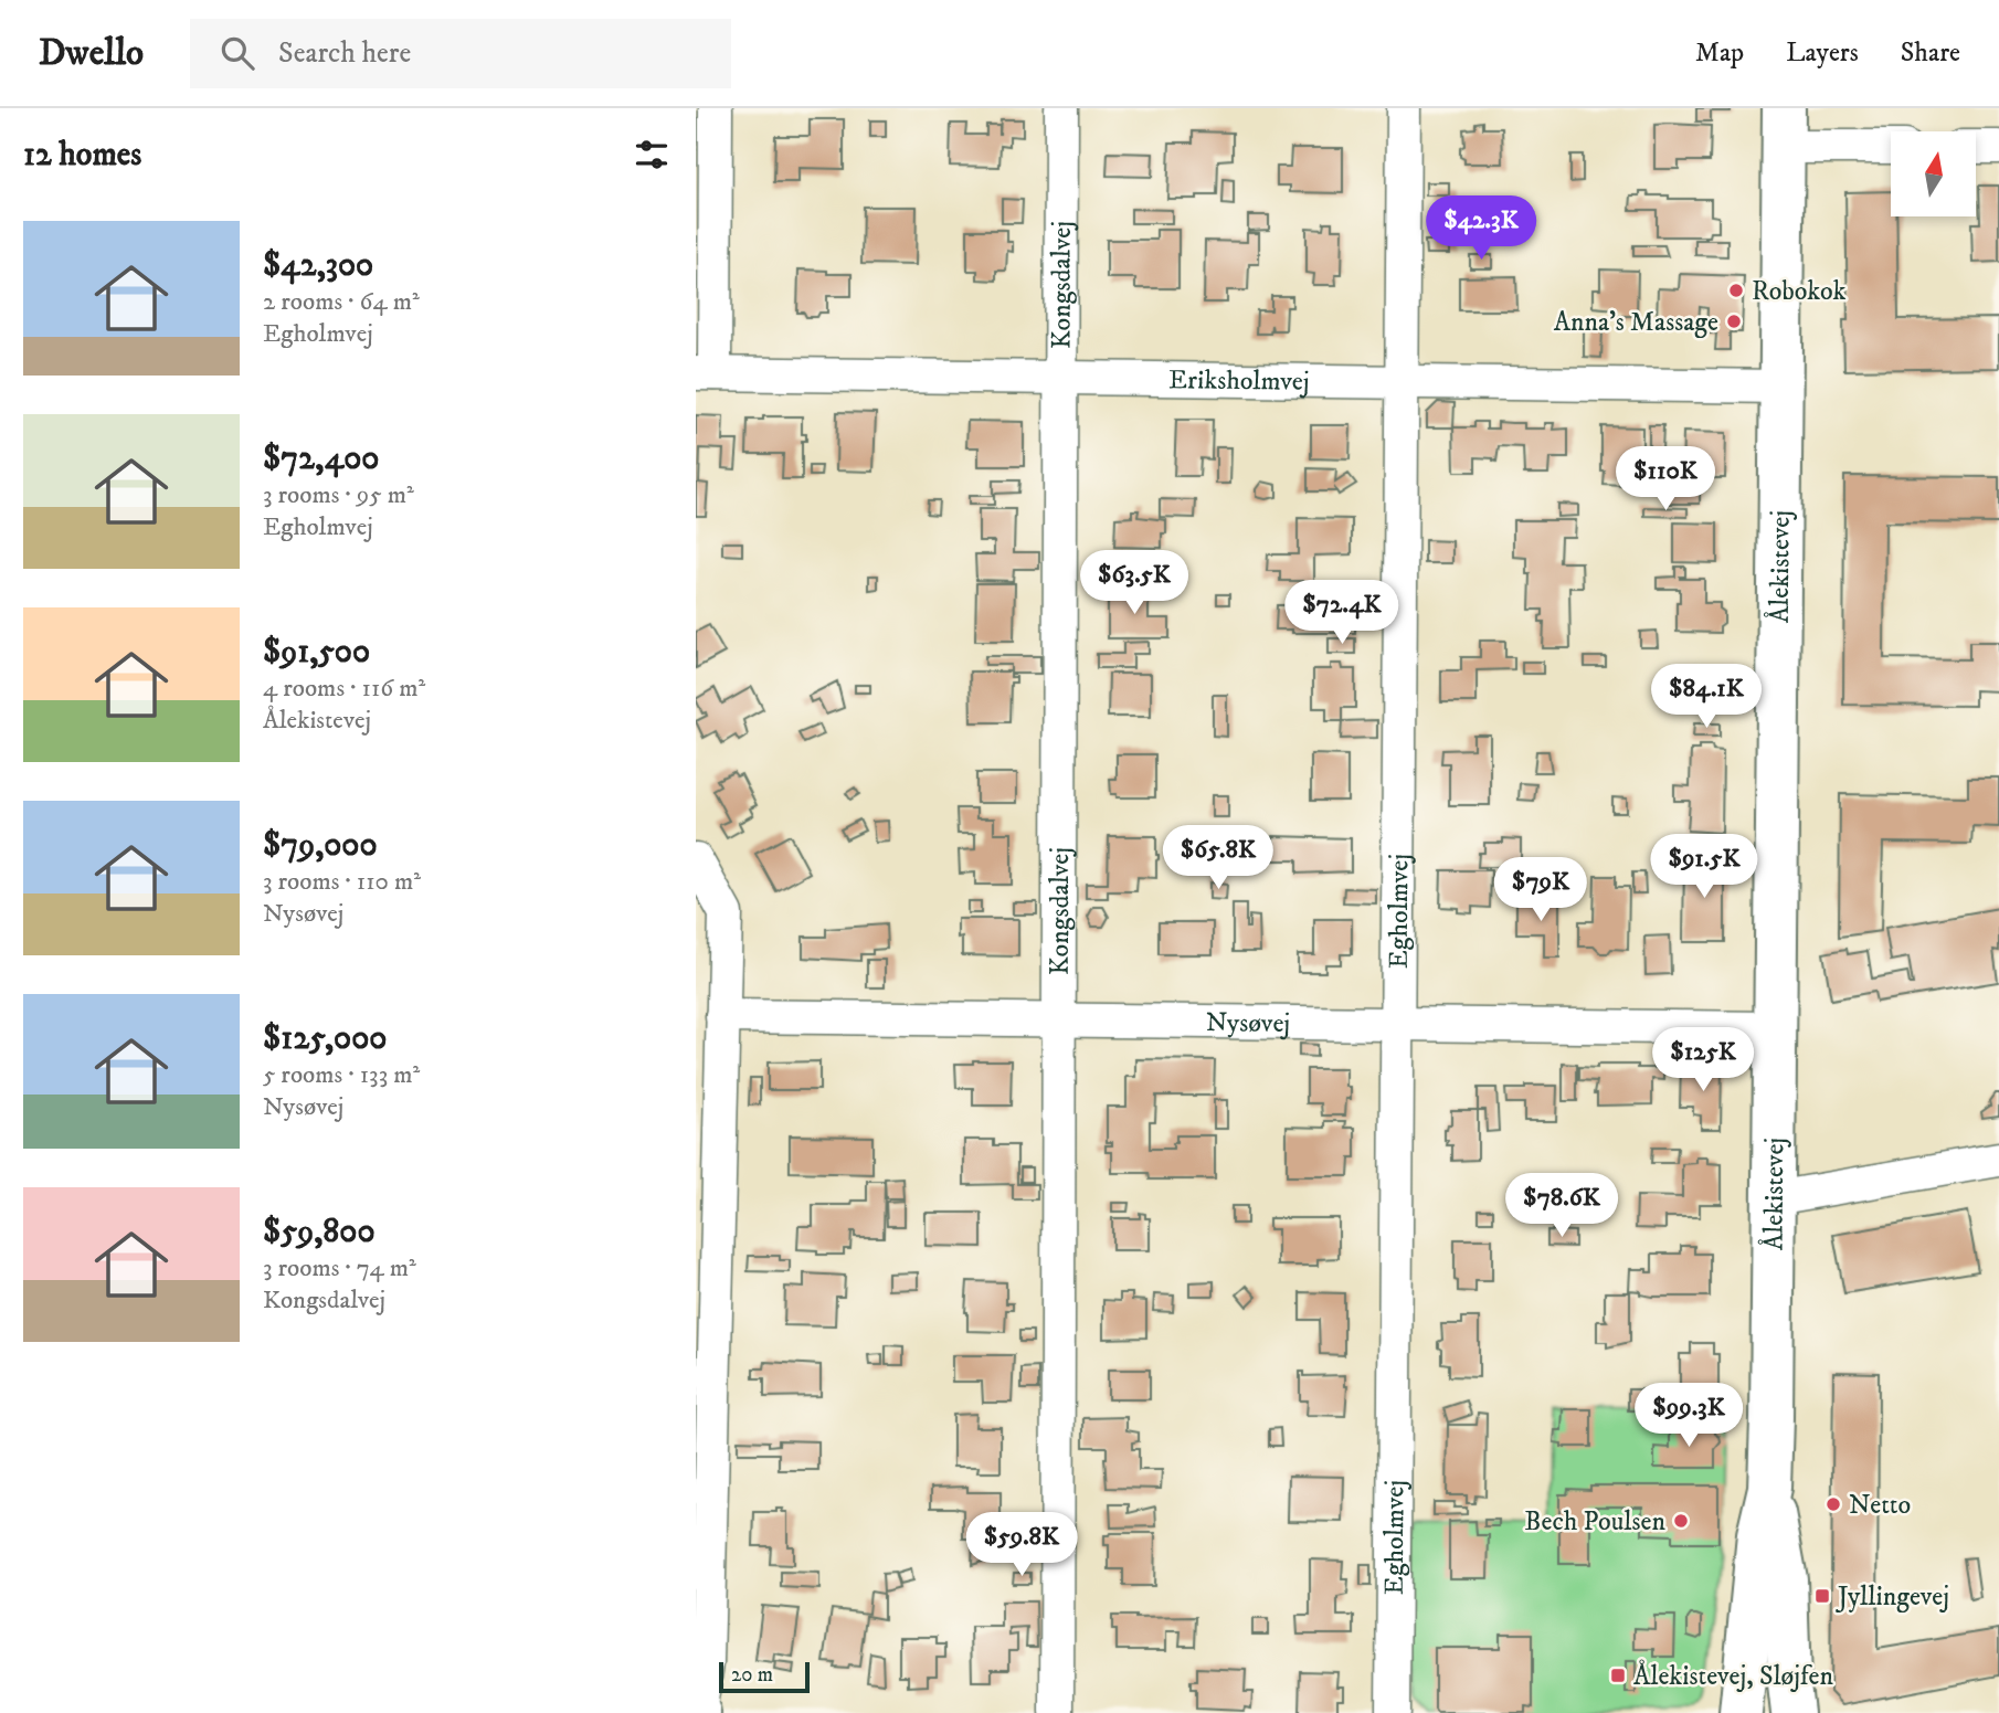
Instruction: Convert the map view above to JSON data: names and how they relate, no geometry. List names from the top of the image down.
{
  "streets": {
    "street": [
      "Kongsdalvej",
      "Eriksholmvej",
      "Ålekistevej",
      "Egholmvej",
      "Nysøvej"
    ]
  },
  "crossings": [
    ["Kongsdalvej", "Eriksholmvej"],
    ["Kongsdalvej", "Nysøvej"],
    ["Eriksholmvej", "Ålekistevej"],
    ["Eriksholmvej", "Egholmvej"],
    ["Ålekistevej", "Nysøvej"],
    ["Egholmvej", "Nysøvej"]
  ],
  "places": {
    "other": [
      "Robokok",
      "Anna's Massage",
      "Netto",
      "Bech Poulsen"
    ],
    "transit": ["Jyllingevej", "Ålekistevej, Sløjfen"]
  },
  "scale_bar": "20 m",
  "north": "top",
  "page": {
    "header": "Dwello",
    "search": "Search here",
    "nav": ["Map", "Layers", "Share"],
    "heading": "12 homes",
    "price": [
      "$42.3K",
      "$110K",
      "$63.5K",
      "$72.4K",
      "$84.1K",
      "$65.8K",
      "$91.5K",
      "$79K",
      "$125K",
      "$78.6K",
      "$99.3K",
      "$59.8K"
    ],
    "list": [
      {
        "name": "$42,300",
        "note": "2 rooms · 64 m² · Egholmvej"
      },
      {
        "name": "$72,400",
        "note": "3 rooms · 95 m² · Egholmvej"
      },
      {
        "name": "$91,500",
        "note": "4 rooms · 116 m² · Ålekistevej"
      },
      {
        "name": "$79,000",
        "note": "3 rooms · 110 m² · Nysøvej"
      },
      {
        "name": "$125,000",
        "note": "5 rooms · 133 m² · Nysøvej"
      },
      {
        "name": "$59,800",
        "note": "3 rooms · 74 m² · Kongsdalvej"
      }
    ],
    "scale": "20 m"
  }
}
